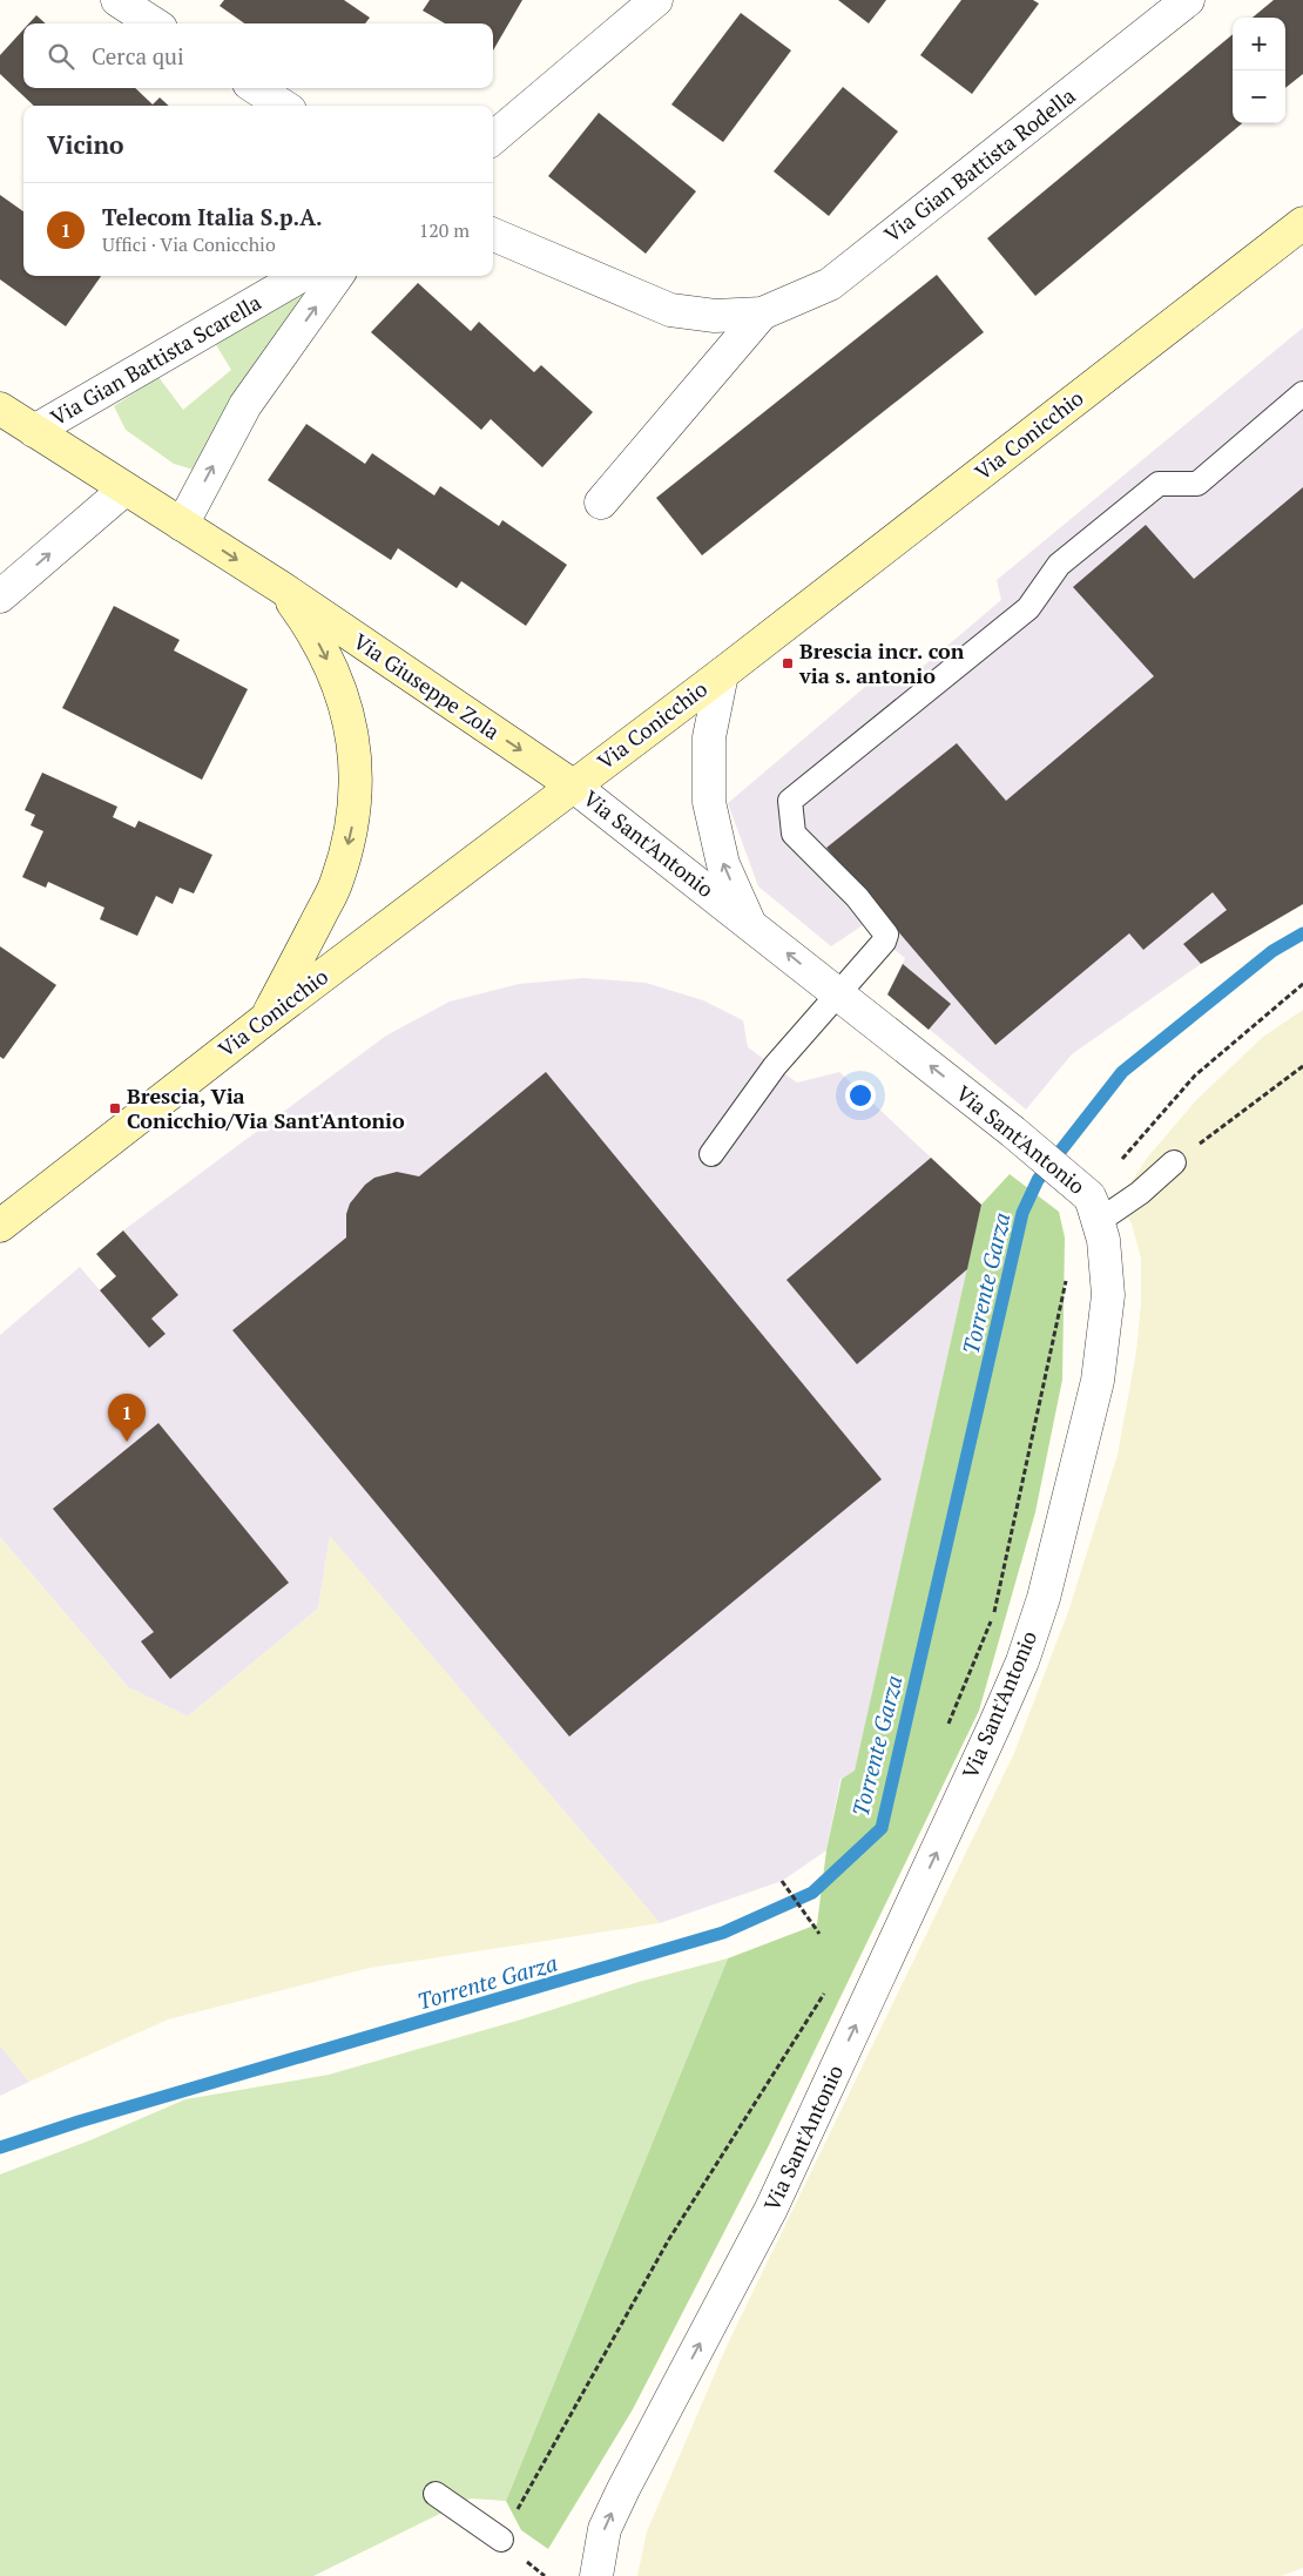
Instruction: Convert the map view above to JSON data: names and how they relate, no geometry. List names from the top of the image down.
{
  "streets": {
    "main road": ["Via Conicchio", "Via Giuseppe Zola"],
    "street": ["Via Gian Battista Rodella", "Via Gian Battista Scarella", "Via Sant'Antonio"]
  },
  "crossings": [
    ["Via Gian Battista Scarella", "Via Giuseppe Zola"],
    ["Via Conicchio", "Via Giuseppe Zola"],
    ["Via Conicchio", "Via Sant'Antonio"],
    ["Via Giuseppe Zola", "Via Sant'Antonio"]
  ],
  "one_way": ["Via Giuseppe Zola", "Via Sant'Antonio"],
  "water": ["Torrente Garza"],
  "places": {
    "transit": ["Brescia incr. con via s. antonio", "Brescia, Via Conicchio/Via Sant'Antonio"]
  },
  "page": {
    "map_buttons": ["+", "−"],
    "search": "Cerca qui",
    "heading": "Vicino",
    "list": [
      {
        "mark": "1",
        "name": "Telecom Italia S.p.A.",
        "note": "Uffici · Via Conicchio",
        "value": "120 m"
      }
    ],
    "pins": "1"
  }
}
